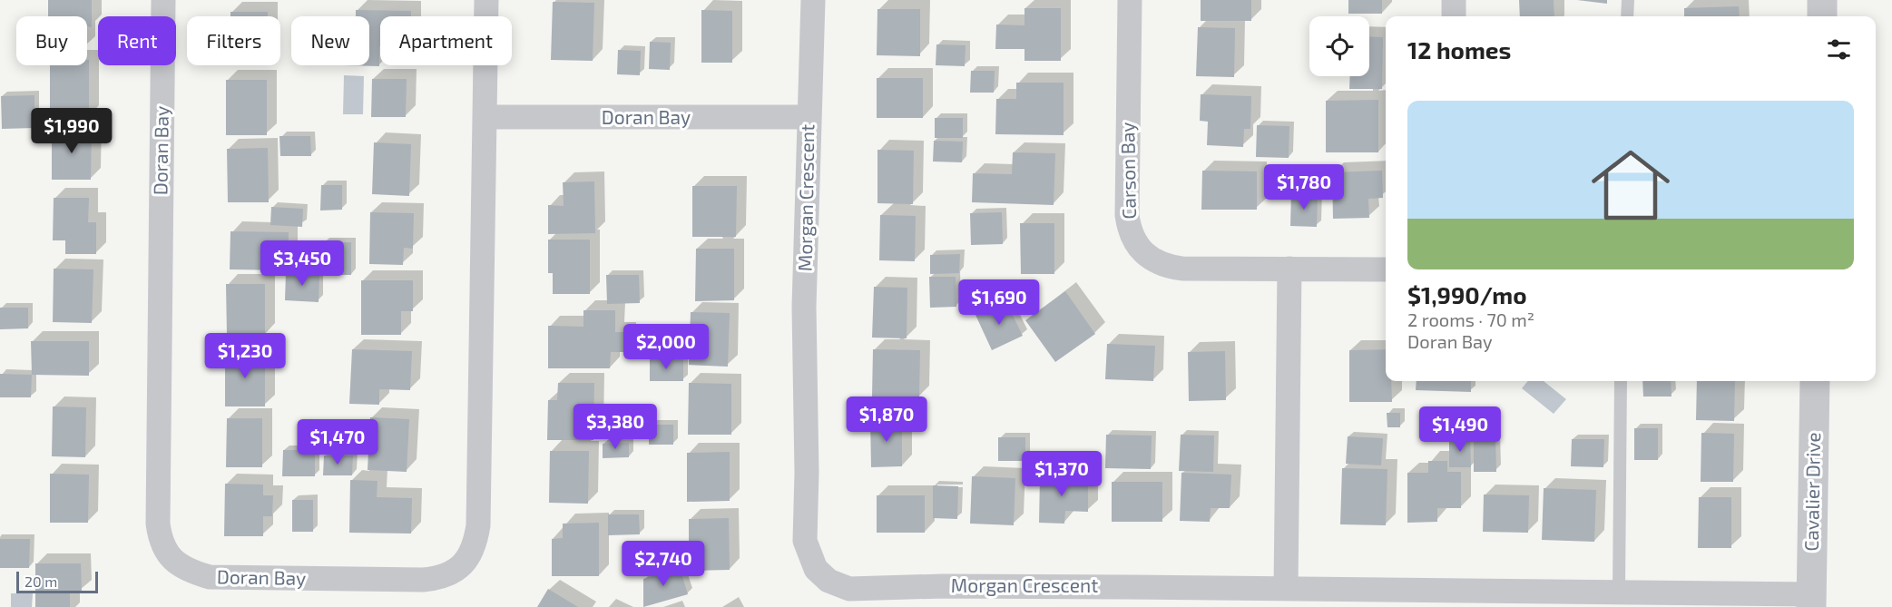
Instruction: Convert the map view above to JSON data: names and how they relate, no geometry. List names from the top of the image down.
{
  "streets": {
    "street": [
      "Doran Bay",
      "Carson Bay",
      "Morgan Crescent",
      "Cavalier Drive"
    ]
  },
  "crossings": [
    ["Doran Bay", "Morgan Crescent"],
    ["Morgan Crescent", "Cavalier Drive"]
  ],
  "scale_bar": "20 m",
  "page": {
    "chip": [
      "Buy",
      "Rent",
      "Filters",
      "New",
      "Apartment"
    ],
    "heading": "12 homes",
    "list": [
      {
        "name": "$1,990/mo",
        "note": "2 rooms · 70 m² · Doran Bay"
      }
    ],
    "price": [
      "$1,990",
      "$1,780",
      "$3,450",
      "$1,690",
      "$2,000",
      "$1,230",
      "$1,870",
      "$3,380",
      "$1,490",
      "$1,470",
      "$1,370",
      "$2,740"
    ],
    "scale": "20 m"
  }
}
